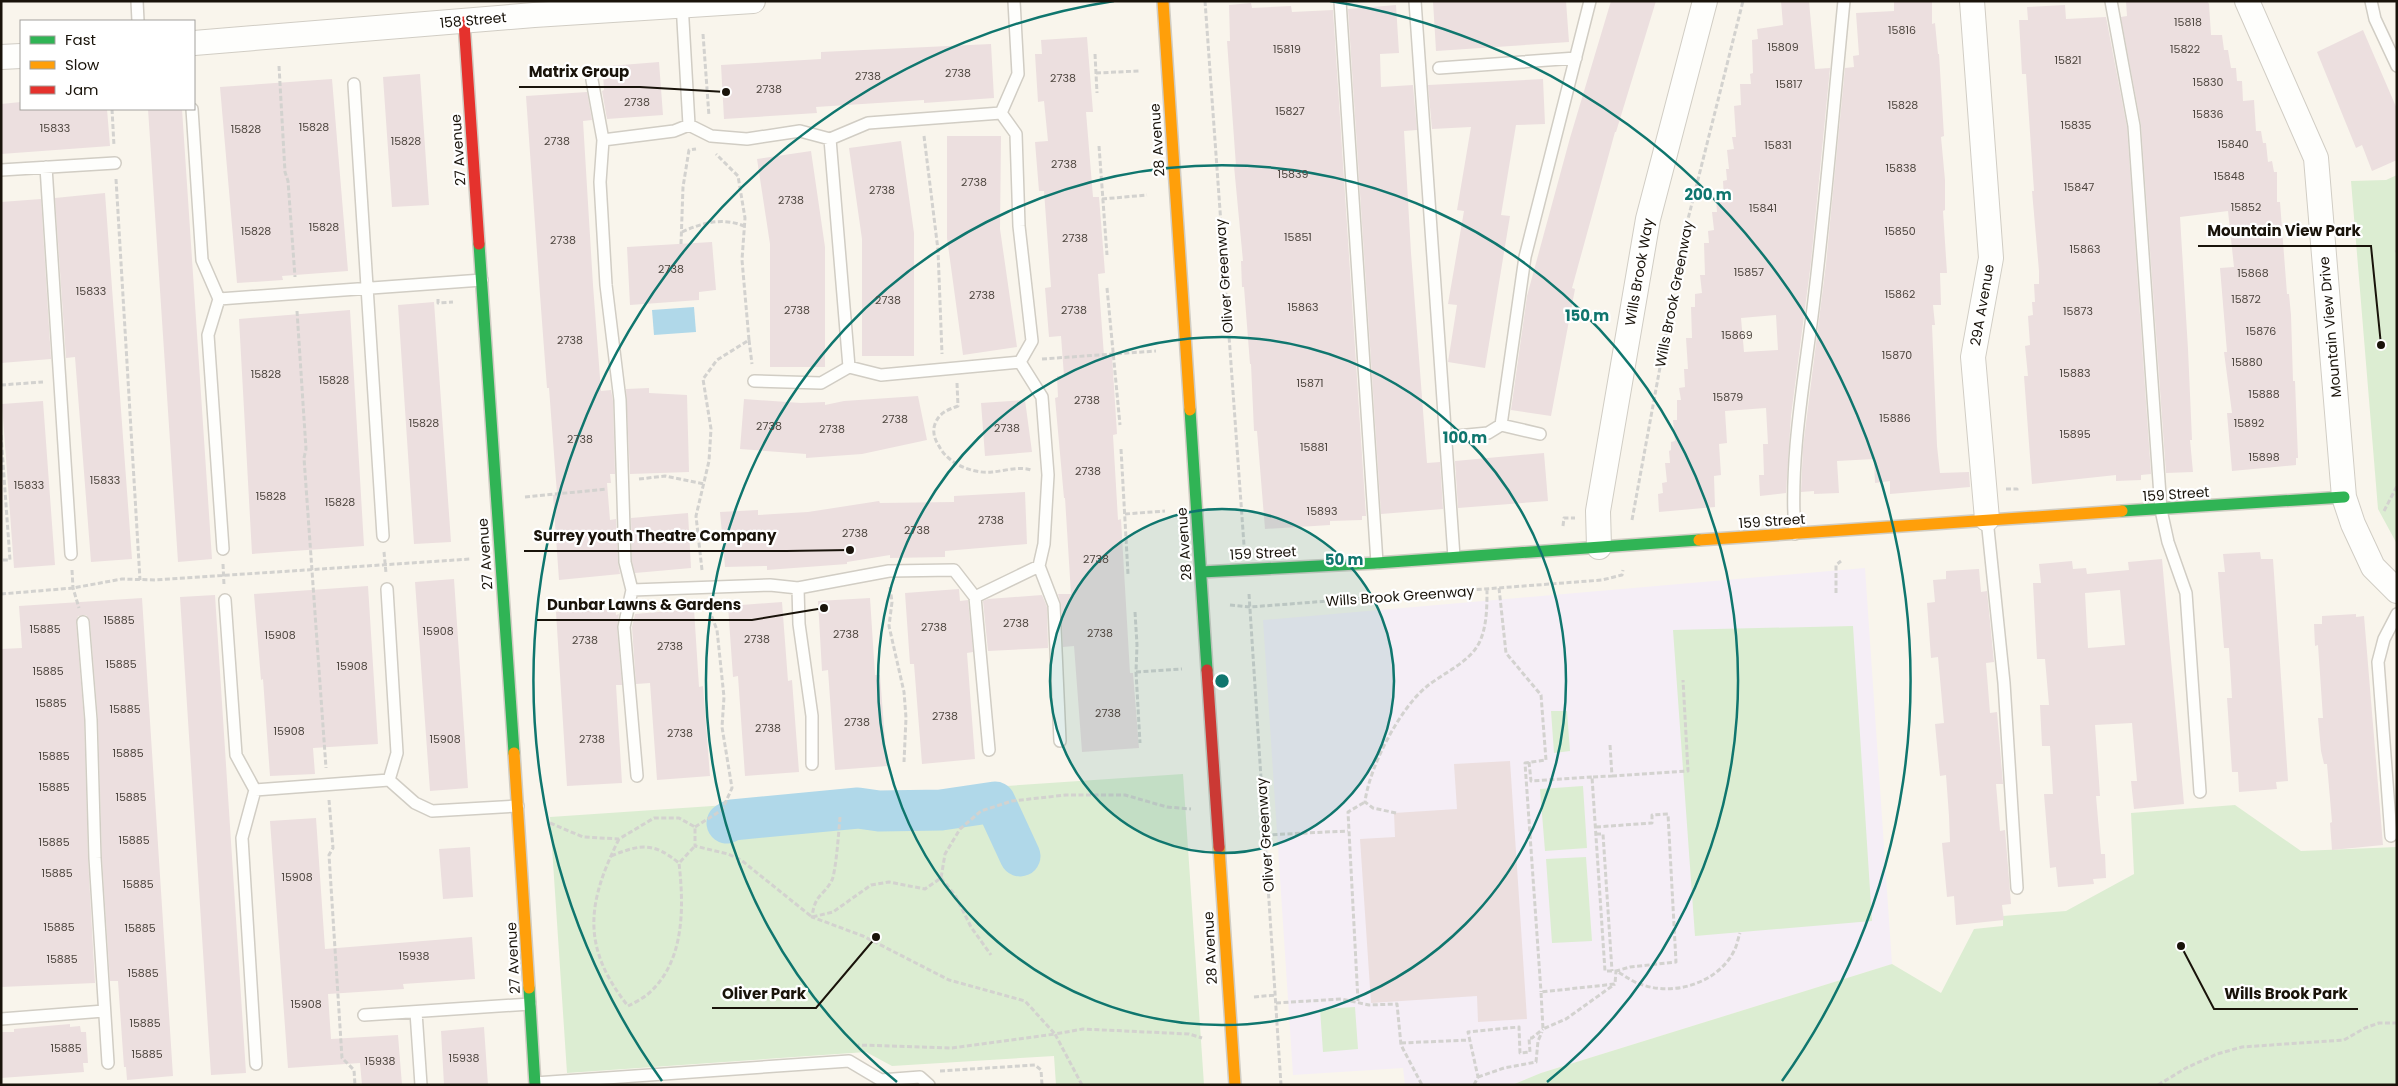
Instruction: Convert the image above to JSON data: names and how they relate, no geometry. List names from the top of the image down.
{
  "streets": {
    "street": [
      "158 Street",
      "28 Avenue",
      "27 Avenue",
      "Wills Brook Way",
      "29A Avenue",
      "Mountain View Drive",
      "159 Street"
    ],
    "path": ["Oliver Greenway", "Wills Brook Greenway"]
  },
  "crossings": [
    ["158 Street", "27 Avenue"],
    ["28 Avenue", "159 Street"],
    ["Wills Brook Way", "159 Street"],
    ["Oliver Greenway", "Wills Brook Greenway"],
    ["29A Avenue", "159 Street"],
    ["Mountain View Drive", "159 Street"]
  ],
  "places": [
    "Matrix Group",
    "Mountain View Park",
    "Surrey youth Theatre Company",
    "Dunbar Lawns & Gardens",
    "Oliver Park",
    "Wills Brook Park"
  ],
  "house_numbers": [
    "15818",
    "15816",
    "15809",
    "15819",
    "15822",
    "15821",
    "2738",
    "2738",
    "2738",
    "15830",
    "15817",
    "2738",
    "2738",
    "15828",
    "15827",
    "15836",
    "15835",
    "15828",
    "15833",
    "15828",
    "15828",
    "2738",
    "15840",
    "15831",
    "2738",
    "15838",
    "15839",
    "15848",
    "2738",
    "15847",
    "2738",
    "2738",
    "15852",
    "15841",
    "15828",
    "15828",
    "15850",
    "15851",
    "2738",
    "2738",
    "15863",
    "2738",
    "15857",
    "15868",
    "15833",
    "15862",
    "2738",
    "15872",
    "2738",
    "15863",
    "2738",
    "2738",
    "15873",
    "15876",
    "15869",
    "2738",
    "15870",
    "15880",
    "15883",
    "15828",
    "15828",
    "15871",
    "15888",
    "15879",
    "2738",
    "15886",
    "2738",
    "15828",
    "15892",
    "2738",
    "2738",
    "2738",
    "15895",
    "2738",
    "15881",
    "15898",
    "2738",
    "15833",
    "15833",
    "15828",
    "15828",
    "15893",
    "2738",
    "2738",
    "2738",
    "2738",
    "15885",
    "2738",
    "2738",
    "15885",
    "15908",
    "2738",
    "2738",
    "15908",
    "2738",
    "2738",
    "2738",
    "15885",
    "15908",
    "15885",
    "15885",
    "15885",
    "2738",
    "2738",
    "2738",
    "2738",
    "15908",
    "2738",
    "15908",
    "2738",
    "15885",
    "15885",
    "15885",
    "15885",
    "15885",
    "15885",
    "15885",
    "15908",
    "15885",
    "15885",
    "15885",
    "15938",
    "15885",
    "15885",
    "15908",
    "15885",
    "15885",
    "15885",
    "15938",
    "15938"
  ],
  "legend": ["Fast", "Slow", "Jam"],
  "rings": [
    "200 m",
    "150 m",
    "100 m",
    "50 m"
  ]
}
